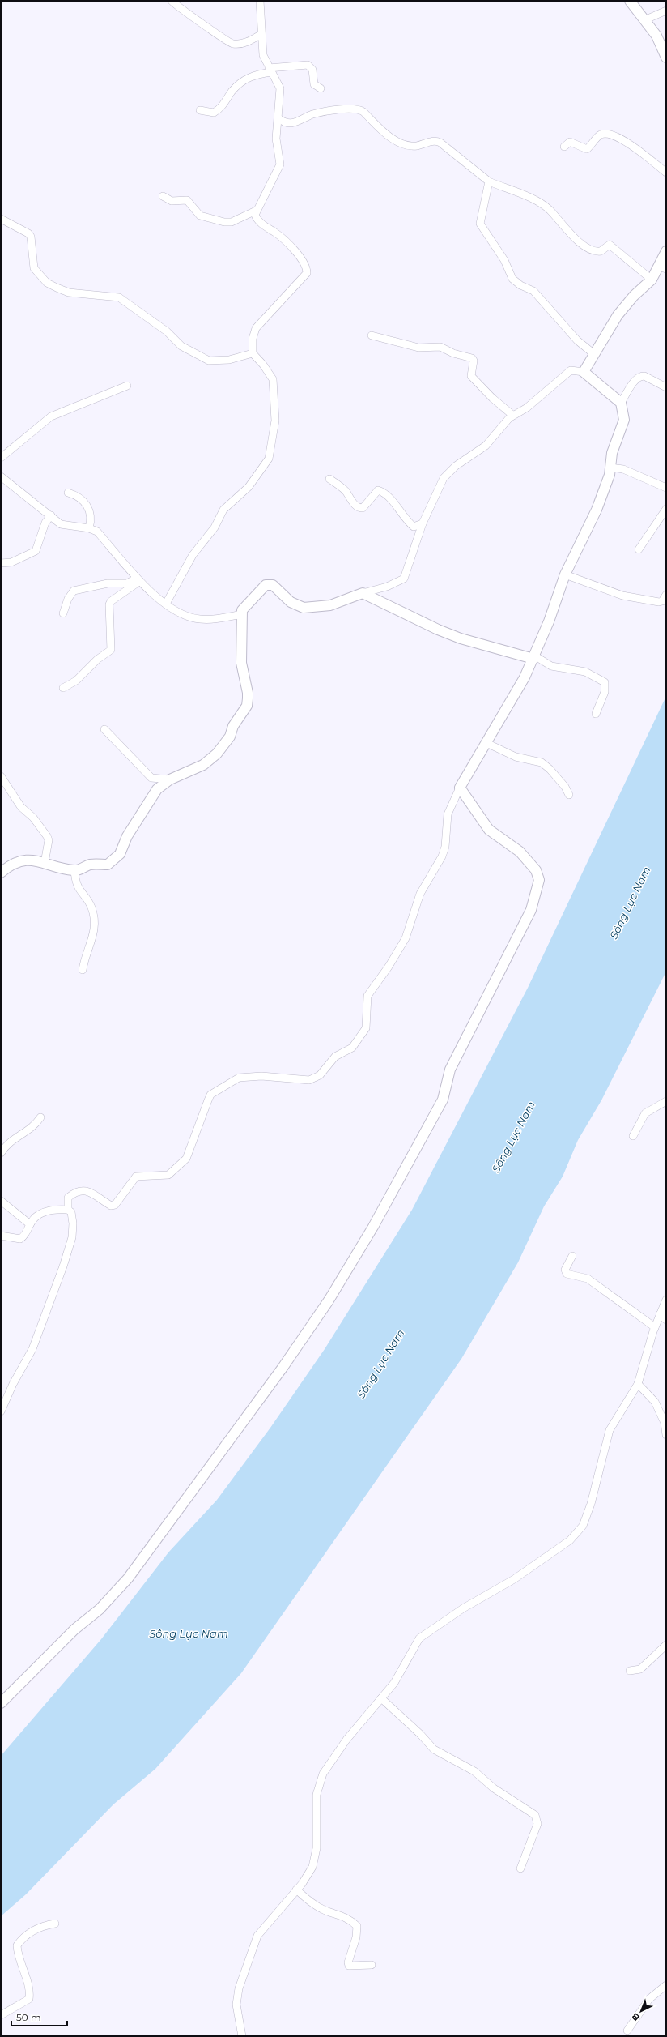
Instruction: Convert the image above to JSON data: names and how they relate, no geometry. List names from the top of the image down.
{
  "water": ["Sông Lục Nam"],
  "scale_bar": "50 m",
  "north": "bottom left"
}
